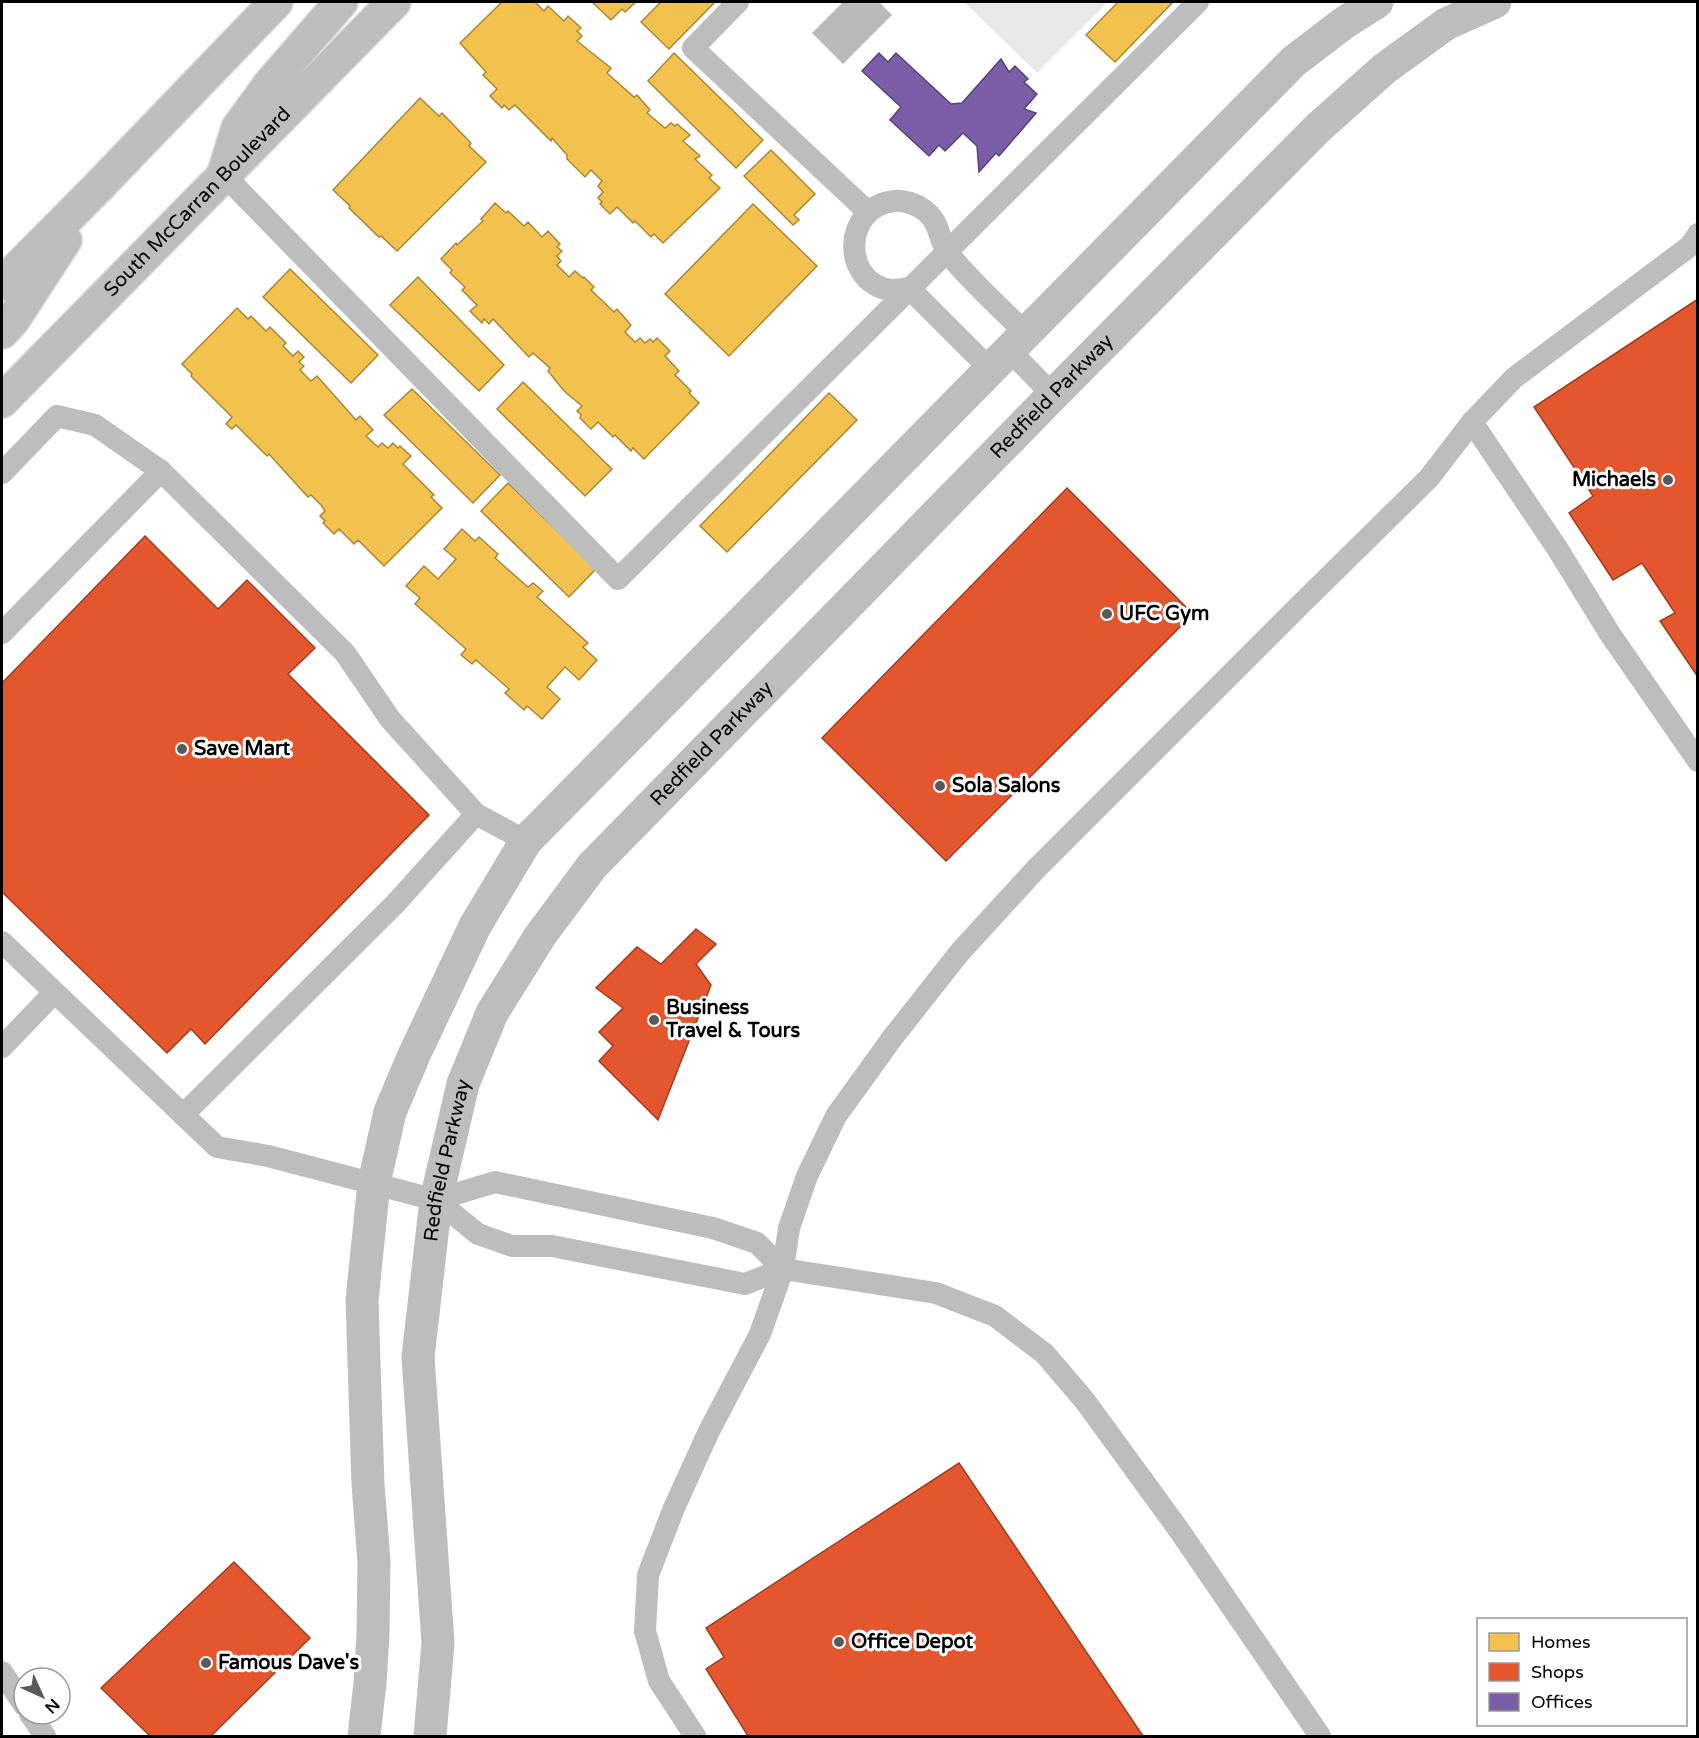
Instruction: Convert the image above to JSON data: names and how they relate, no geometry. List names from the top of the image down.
{
  "streets": {
    "street": ["South McCarran Boulevard", "Redfield Parkway"]
  },
  "places": [
    "Michaels",
    "UFC Gym",
    "Save Mart",
    "Sola Salons",
    "Business Travel & Tours",
    "Office Depot",
    "Famous Dave's"
  ],
  "legend": ["Homes", "Shops", "Offices"],
  "north": "bottom right"
}
